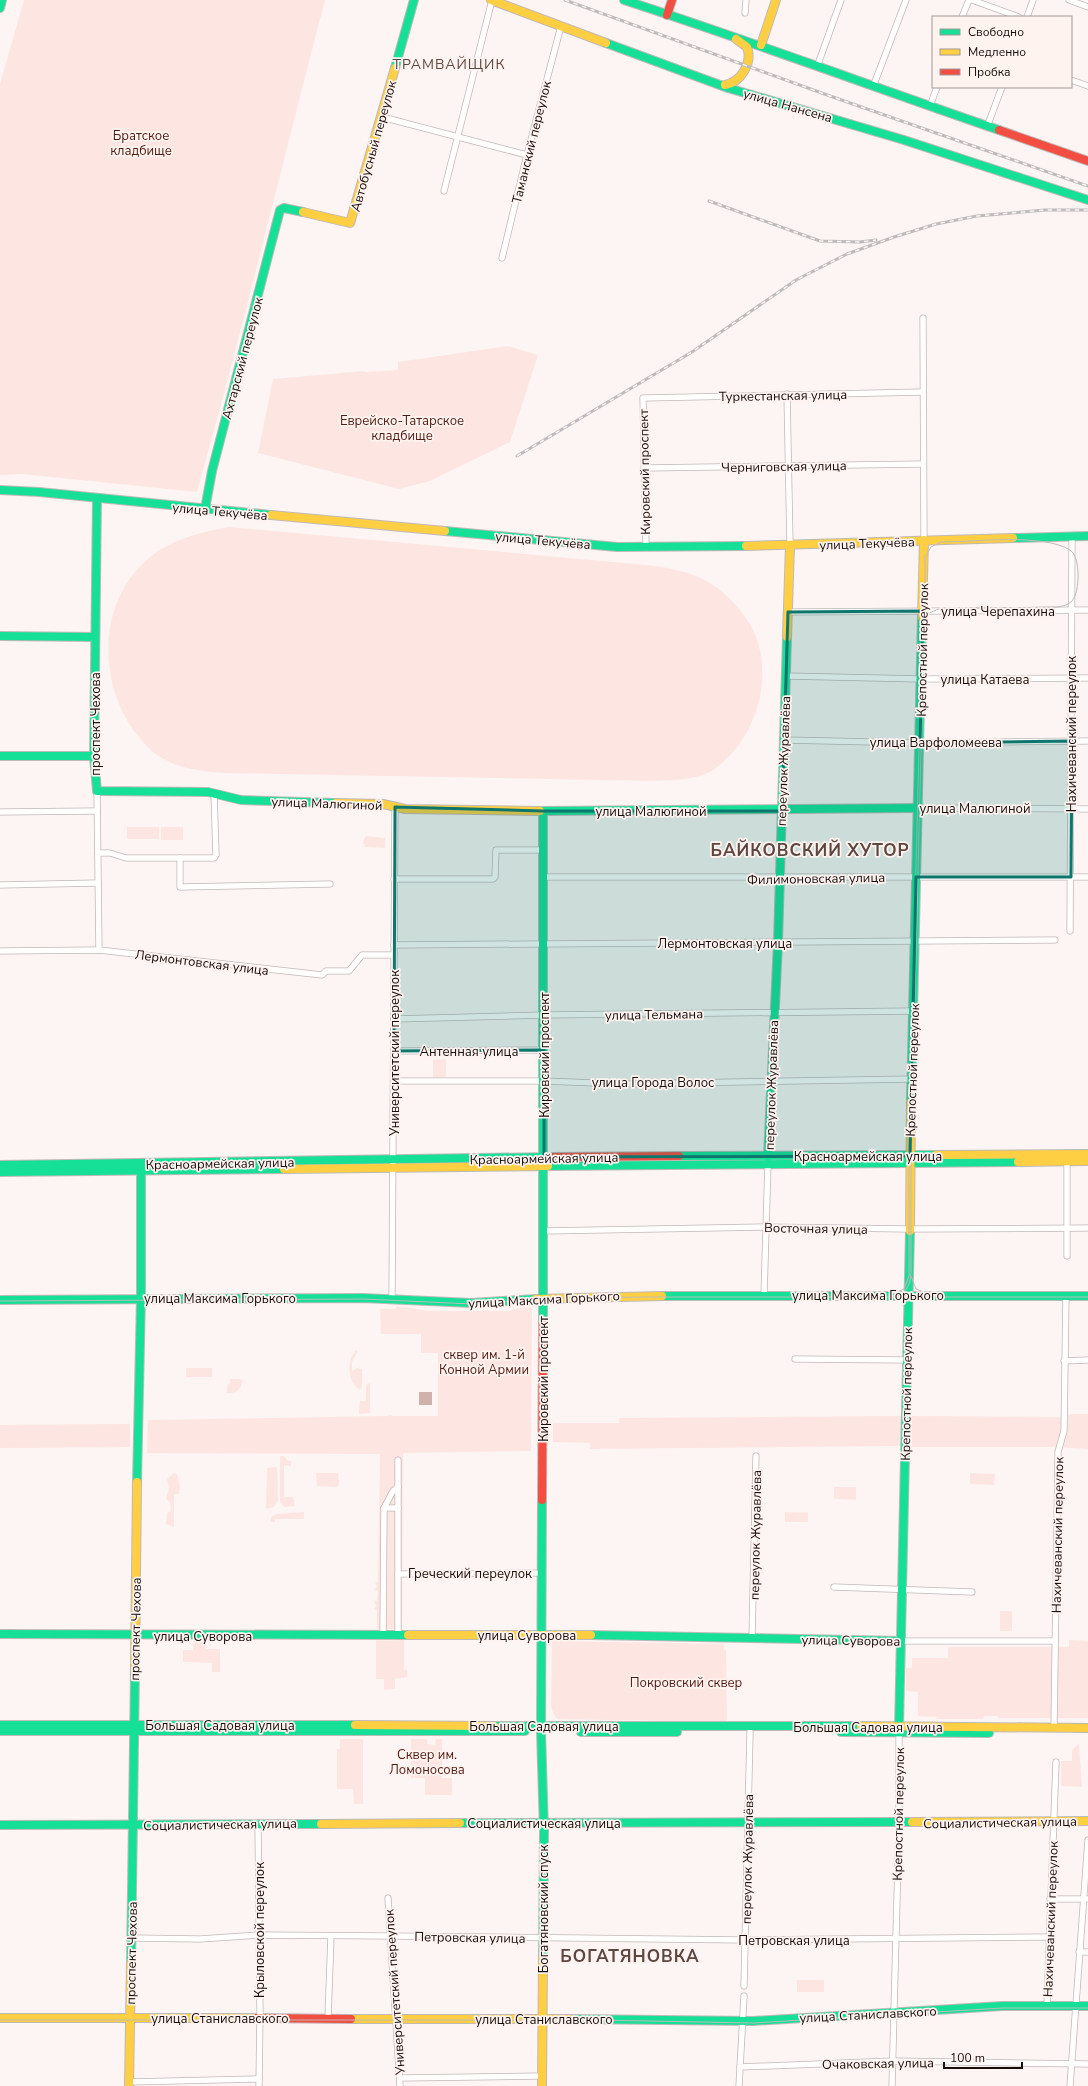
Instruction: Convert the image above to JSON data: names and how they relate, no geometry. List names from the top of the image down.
{
  "streets": {
    "main road": [
      "улица Нансена",
      "Автобусный переулок",
      "Ахтарский переулок",
      "Кировский проспект",
      "улица Текучёва",
      "Крепостной переулок",
      "проспект Чехова",
      "переулок Журавлёва",
      "улица Малюгиной",
      "Красноармейская улица",
      "улица Максима Горького",
      "улица Суворова",
      "Большая Садовая улица",
      "Социалистическая улица",
      "Богатяновский спуск",
      "улица Станиславского"
    ],
    "street": [
      "Таманский переулок",
      "Туркестанская улица",
      "Черниговская улица",
      "улица Черепахина",
      "улица Катаева",
      "Нахичеванский переулок",
      "улица Варфоломеева",
      "Филимоновская улица",
      "Лермонтовская улица",
      "улица Тельмана",
      "Антенная улица",
      "Университетский переулок",
      "улица Города Волос",
      "Восточная улица",
      "Греческий переулок",
      "Крыловской переулок",
      "Петровская улица",
      "Очаковская улица"
    ]
  },
  "crossings": [
    ["улица Нансена", "Таманский переулок"],
    ["Автобусный переулок", "Ахтарский переулок"],
    ["Ахтарский переулок", "улица Текучёва"],
    ["Туркестанская улица", "Кировский проспект"],
    ["Туркестанская улица", "Крепостной переулок"],
    ["Туркестанская улица", "переулок Журавлёва"],
    ["Черниговская улица", "Кировский проспект"],
    ["Черниговская улица", "Крепостной переулок"],
    ["Черниговская улица", "переулок Журавлёва"],
    ["Кировский проспект", "улица Текучёва"],
    ["Кировский проспект", "улица Малюгиной"],
    ["Кировский проспект", "Филимоновская улица"],
    ["Кировский проспект", "Лермонтовская улица"],
    ["Кировский проспект", "улица Тельмана"],
    ["Кировский проспект", "Антенная улица"],
    ["Кировский проспект", "улица Города Волос"],
    ["Кировский проспект", "Красноармейская улица"],
    ["Кировский проспект", "Восточная улица"],
    ["Кировский проспект", "улица Максима Горького"],
    ["Кировский проспект", "Греческий переулок"],
    ["Кировский проспект", "улица Суворова"],
    ["Кировский проспект", "Большая Садовая улица"],
    ["Кировский проспект", "Богатяновский спуск"],
    ["улица Текучёва", "Крепостной переулок"],
    ["улица Текучёва", "проспект Чехова"],
    ["улица Текучёва", "Нахичеванский переулок"],
    ["улица Текучёва", "переулок Журавлёва"],
    ["улица Черепахина", "Крепостной переулок"],
    ["улица Черепахина", "Нахичеванский переулок"],
    ["улица Черепахина", "переулок Журавлёва"],
    ["Крепостной переулок", "улица Катаева"],
    ["Крепостной переулок", "улица Варфоломеева"],
    ["Крепостной переулок", "улица Малюгиной"],
    ["Крепостной переулок", "Филимоновская улица"],
    ["Крепостной переулок", "Лермонтовская улица"],
    ["Крепостной переулок", "улица Тельмана"],
    ["Крепостной переулок", "улица Города Волос"],
    ["Крепостной переулок", "Красноармейская улица"],
    ["Крепостной переулок", "Восточная улица"],
    ["Крепостной переулок", "улица Максима Горького"],
    ["Крепостной переулок", "улица Суворова"],
    ["Крепостной переулок", "Большая Садовая улица"],
    ["Крепостной переулок", "Социалистическая улица"],
    ["Крепостной переулок", "Петровская улица"],
    ["Крепостной переулок", "улица Станиславского"],
    ["Крепостной переулок", "Очаковская улица"],
    ["улица Катаева", "Нахичеванский переулок"],
    ["улица Катаева", "переулок Журавлёва"],
    ["проспект Чехова", "улица Малюгиной"],
    ["проспект Чехова", "Лермонтовская улица"],
    ["проспект Чехова", "Красноармейская улица"],
    ["проспект Чехова", "улица Максима Горького"],
    ["проспект Чехова", "улица Суворова"],
    ["проспект Чехова", "Большая Садовая улица"],
    ["проспект Чехова", "Социалистическая улица"],
    ["проспект Чехова", "Петровская улица"],
    ["проспект Чехова", "улица Станиславского"],
    ["Нахичеванский переулок", "улица Варфоломеева"],
    ["Нахичеванский переулок", "улица Малюгиной"],
    ["Нахичеванский переулок", "Филимоновская улица"],
    ["Нахичеванский переулок", "улица Максима Горького"],
    ["Нахичеванский переулок", "улица Суворова"],
    ["Нахичеванский переулок", "Большая Садовая улица"],
    ["Нахичеванский переулок", "Социалистическая улица"],
    ["Нахичеванский переулок", "Петровская улица"],
    ["Нахичеванский переулок", "улица Станиславского"],
    ["улица Варфоломеева", "переулок Журавлёва"],
    ["переулок Журавлёва", "улица Малюгиной"],
    ["переулок Журавлёва", "Филимоновская улица"],
    ["переулок Журавлёва", "Лермонтовская улица"],
    ["переулок Журавлёва", "улица Тельмана"],
    ["переулок Журавлёва", "улица Города Волос"],
    ["переулок Журавлёва", "Красноармейская улица"],
    ["переулок Журавлёва", "Восточная улица"],
    ["переулок Журавлёва", "улица Максима Горького"],
    ["переулок Журавлёва", "улица Суворова"],
    ["переулок Журавлёва", "Большая Садовая улица"],
    ["переулок Журавлёва", "Социалистическая улица"],
    ["переулок Журавлёва", "Петровская улица"],
    ["улица Малюгиной", "Университетский переулок"],
    ["Лермонтовская улица", "Университетский переулок"],
    ["улица Тельмана", "Университетский переулок"],
    ["Антенная улица", "Университетский переулок"],
    ["Университетский переулок", "улица Города Волос"],
    ["Университетский переулок", "Красноармейская улица"],
    ["Университетский переулок", "улица Максима Горького"],
    ["Университетский переулок", "Петровская улица"],
    ["Университетский переулок", "улица Станиславского"],
    ["Большая Садовая улица", "Богатяновский спуск"],
    ["Социалистическая улица", "Богатяновский спуск"],
    ["Социалистическая улица", "Крыловской переулок"],
    ["Богатяновский спуск", "Петровская улица"],
    ["Богатяновский спуск", "улица Станиславского"],
    ["Крыловской переулок", "Петровская улица"],
    ["Крыловской переулок", "улица Станиславского"]
  ],
  "districts": ["ТРАМВАЙЩИК", "БАЙКОВСКИЙ ХУТОР", "БОГАТЯНОВКА"],
  "parks": [
    "Братское кладбище",
    "Еврейско-Татарское кладбище",
    "сквер им. 1-й Конной Армии",
    "Покровский сквер",
    "Сквер им. Ломоносова"
  ],
  "legend": ["Свободно", "Медленно", "Пробка"],
  "scale_bar": "100 m"
}
